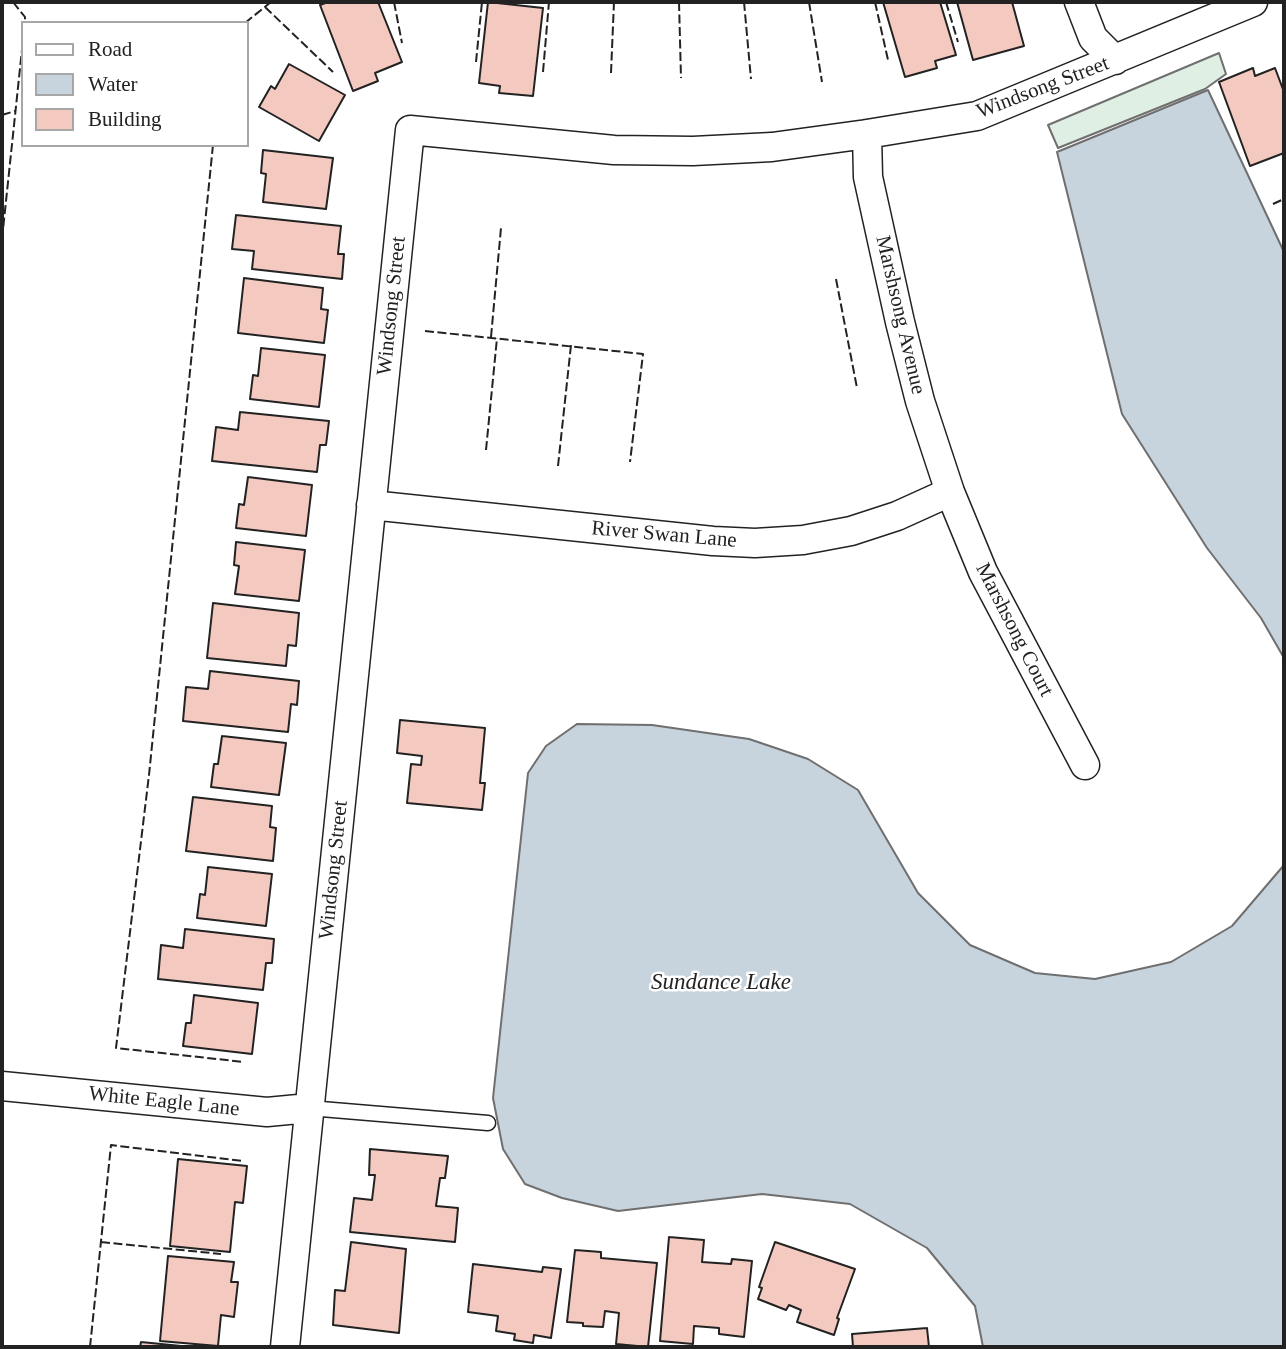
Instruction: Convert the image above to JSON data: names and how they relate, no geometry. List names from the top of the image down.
{
  "streets": {
    "street": [
      "Windsong Street",
      "Marshsong Avenue",
      "River Swan Lane",
      "Marshsong Court",
      "White Eagle Lane"
    ]
  },
  "crossings": [
    ["Windsong Street", "Marshsong Avenue"],
    ["Windsong Street", "River Swan Lane"],
    ["Windsong Street", "White Eagle Lane"],
    ["Marshsong Avenue", "River Swan Lane"],
    ["Marshsong Avenue", "Marshsong Court"],
    ["River Swan Lane", "Marshsong Court"]
  ],
  "water": ["Sundance Lake"],
  "legend": ["Road", "Water", "Building"]
}
